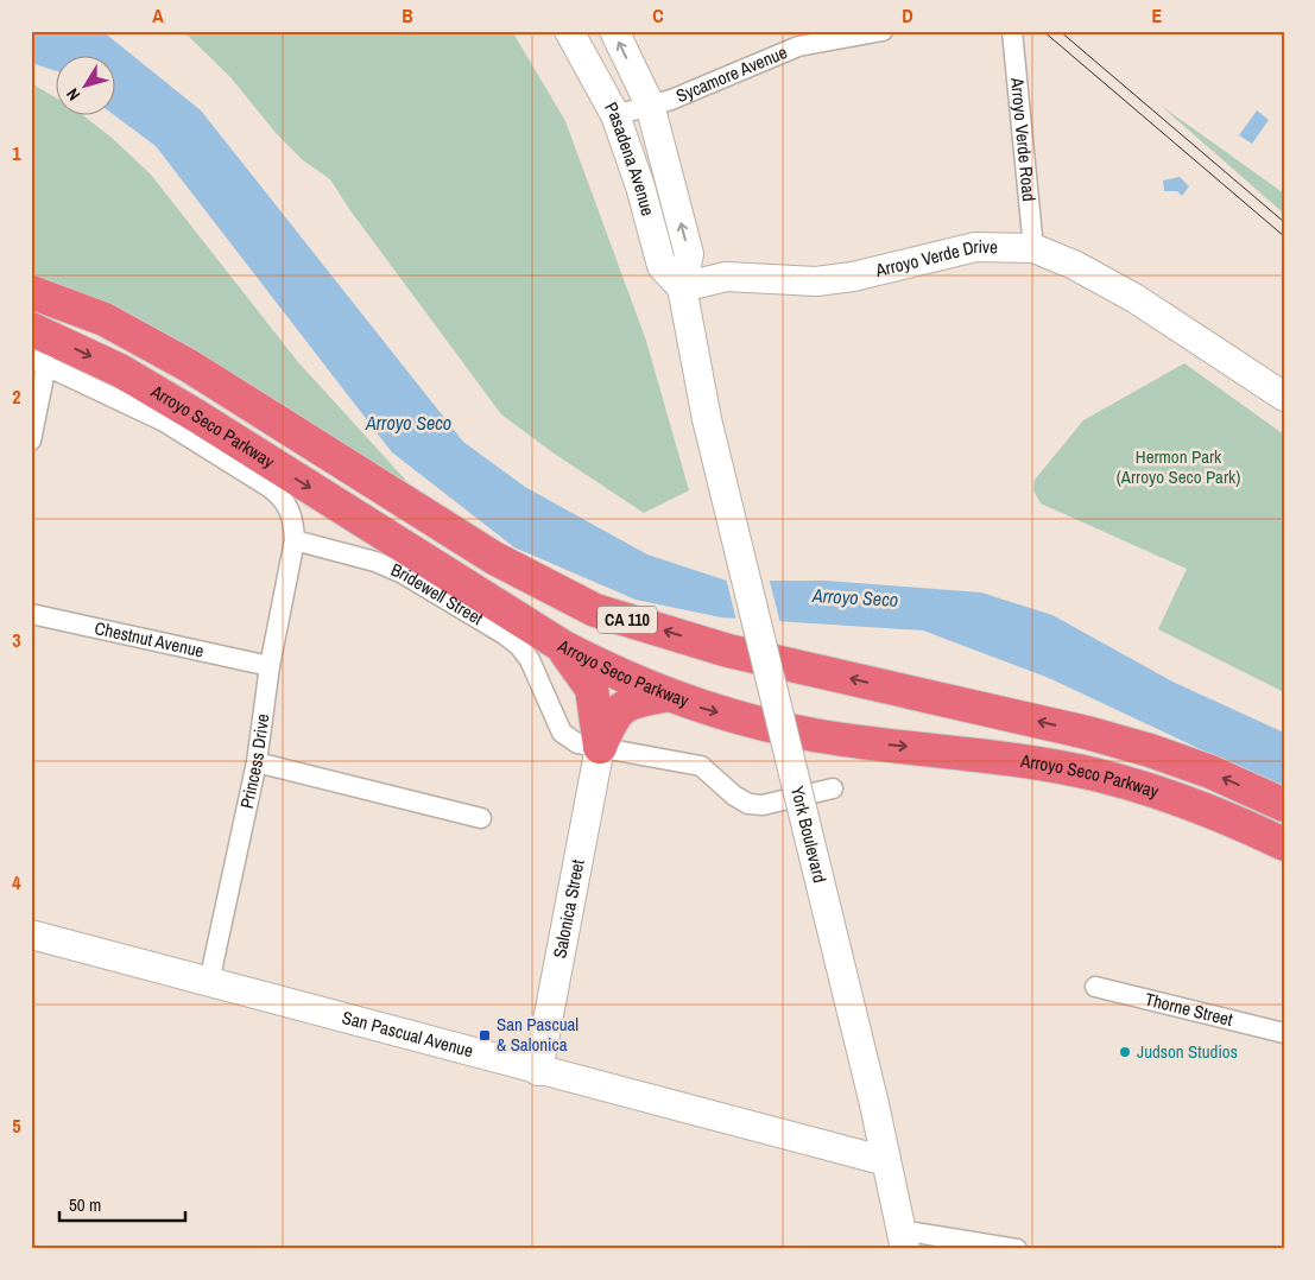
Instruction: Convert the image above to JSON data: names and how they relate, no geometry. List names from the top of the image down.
{
  "streets": {
    "highway": ["Arroyo Seco Parkway", "CA 110"],
    "main road": [
      "Pasadena Avenue",
      "Arroyo Verde Drive",
      "York Boulevard",
      "Salonica Street",
      "San Pascual Avenue"
    ],
    "street": [
      "Sycamore Avenue",
      "Arroyo Verde Road",
      "Bridewell Street",
      "Chestnut Avenue",
      "Princess Drive",
      "Thorne Street"
    ]
  },
  "crossings": [
    ["Sycamore Avenue", "Pasadena Avenue"],
    ["Arroyo Verde Road", "Arroyo Verde Drive"],
    ["Pasadena Avenue", "Arroyo Verde Drive"],
    ["Pasadena Avenue", "York Boulevard"],
    ["Bridewell Street", "Princess Drive"],
    ["Bridewell Street", "Salonica Street"],
    ["Chestnut Avenue", "Princess Drive"],
    ["Princess Drive", "San Pascual Avenue"],
    ["York Boulevard", "San Pascual Avenue"],
    ["Salonica Street", "San Pascual Avenue"]
  ],
  "water": ["Arroyo Seco"],
  "parks": ["Hermon Park (Arroyo Seco Park)"],
  "places": {
    "transit": ["San Pascual & Salonica"],
    "other": ["Judson Studios"]
  },
  "scale_bar": "50 m",
  "north": "bottom left",
  "grid": {
    "columns": [
      "A",
      "B",
      "C",
      "D",
      "E"
    ],
    "rows": [
      "1",
      "2",
      "3",
      "4",
      "5"
    ]
  }
}
